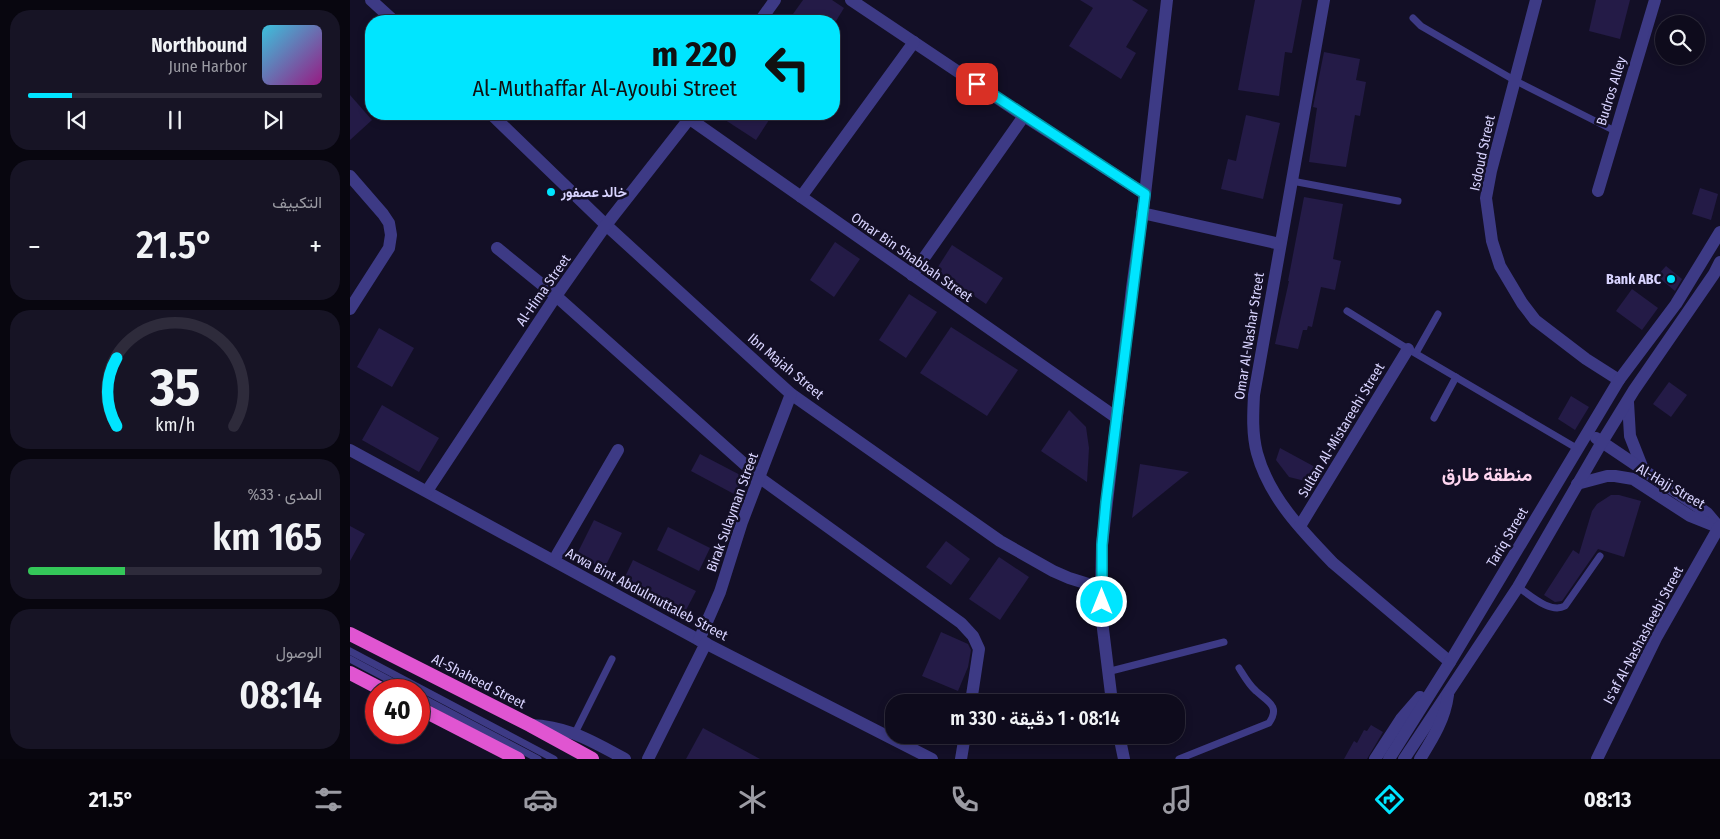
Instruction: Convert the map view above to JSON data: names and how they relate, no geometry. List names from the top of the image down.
{
  "streets": {
    "highway": ["Al-Shaheed Street"],
    "street": [
      "Budros Alley",
      "Isdoud Street",
      "Omar Bin Shabbah Street",
      "Al-Hima Street",
      "Omar Al-Nashar Street",
      "Ibn Majah Street",
      "Sultan Al-Mistareehi Street",
      "Al-Hajj Street",
      "Birak Sulayman Street",
      "Tariq Street",
      "Arwa Bint Abdulmuttaleb Street",
      "Is'af Al-Nashasheebi Street"
    ]
  },
  "crossings": [
    ["Isdoud Street", "Tariq Street"],
    ["Al-Hima Street", "Ibn Majah Street"],
    ["Al-Hima Street", "Arwa Bint Abdulmuttaleb Street"],
    ["Omar Al-Nashar Street", "Sultan Al-Mistareehi Street"],
    ["Omar Al-Nashar Street", "Tariq Street"],
    ["Ibn Majah Street", "Birak Sulayman Street"],
    ["Al-Hajj Street", "Tariq Street"],
    ["Al-Hajj Street", "Is'af Al-Nashasheebi Street"],
    ["Birak Sulayman Street", "Arwa Bint Abdulmuttaleb Street"]
  ],
  "districts": ["منطقة طارق"],
  "places": ["خالد عصفور", "Bank ABC"],
  "page": {
    "turn": ["220 m", "Al-Muthaffar Al-Ayoubi Street"],
    "song": ["Northbound", "June Harbor"],
    "tile": [
      "التكييف",
      ["المدى · 33%", "165 km"],
      ["الوصول", "08:14"]
    ],
    "heat": ["−", "21.5°", "+"],
    "limit": "40",
    "trip": "08:14 · 1 دقيقة · 330 m",
    "tabs": ["08:13", "21.5°"],
    "gauge": ["35", "km/h"]
  }
}
